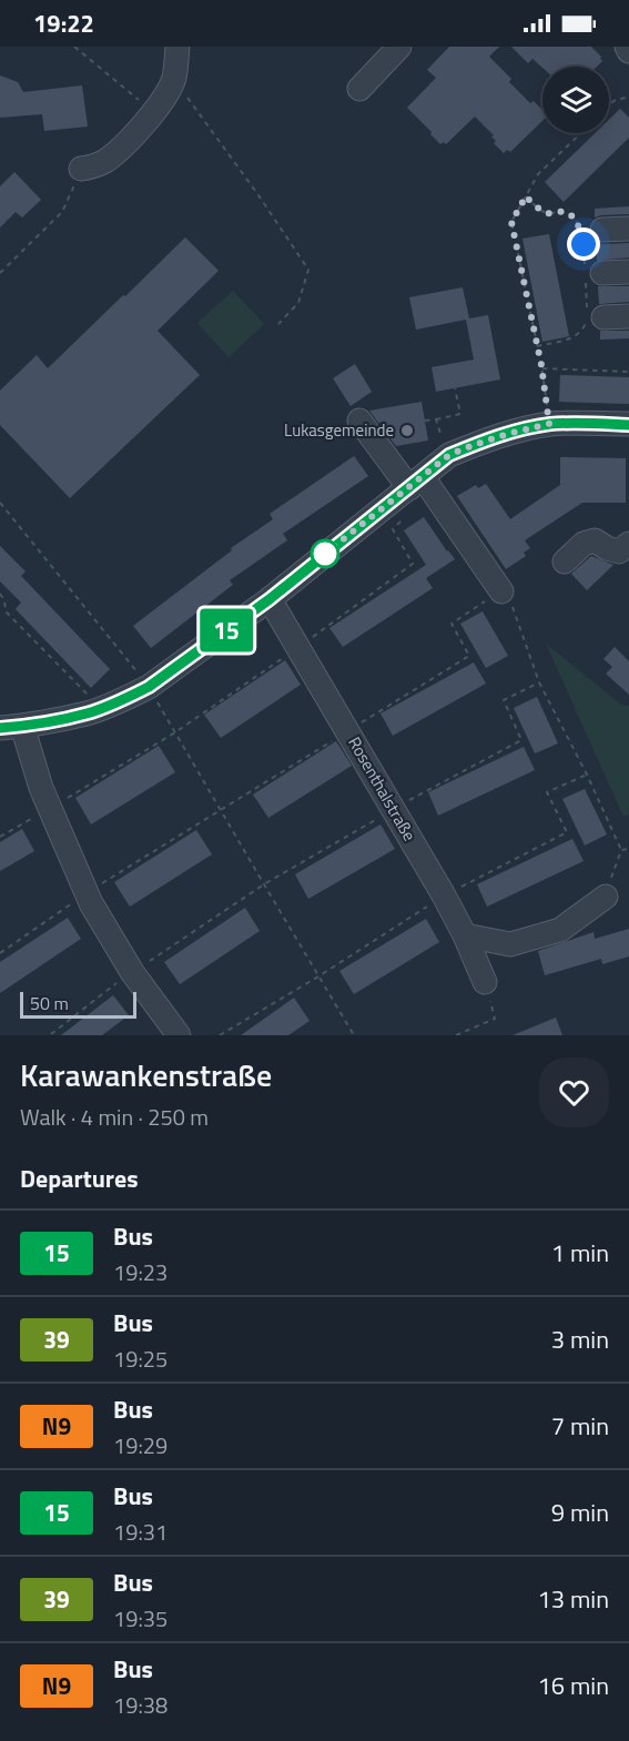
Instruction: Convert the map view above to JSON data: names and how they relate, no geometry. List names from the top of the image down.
{
  "streets": {
    "street": ["Rosenthalstraße"]
  },
  "places": ["Lukasgemeinde"],
  "lines": ["bus line 15"],
  "scale_bar": "50 m",
  "page": {
    "status": "19:22",
    "on_map": "15",
    "scale": "50 m",
    "heading": [
      ["Karawankenstraße", "Walk · 4 min · 250 m"],
      "Departures"
    ],
    "list": [
      {
        "mark": "15",
        "name": "Bus",
        "note": "19:23",
        "value": "1 min"
      },
      {
        "mark": "39",
        "name": "Bus",
        "note": "19:25",
        "value": "3 min"
      },
      {
        "mark": "N9",
        "name": "Bus",
        "note": "19:29",
        "value": "7 min"
      },
      {
        "mark": "15",
        "name": "Bus",
        "note": "19:31",
        "value": "9 min"
      },
      {
        "mark": "39",
        "name": "Bus",
        "note": "19:35",
        "value": "13 min"
      },
      {
        "mark": "N9",
        "name": "Bus",
        "note": "19:38",
        "value": "16 min"
      }
    ]
  }
}
